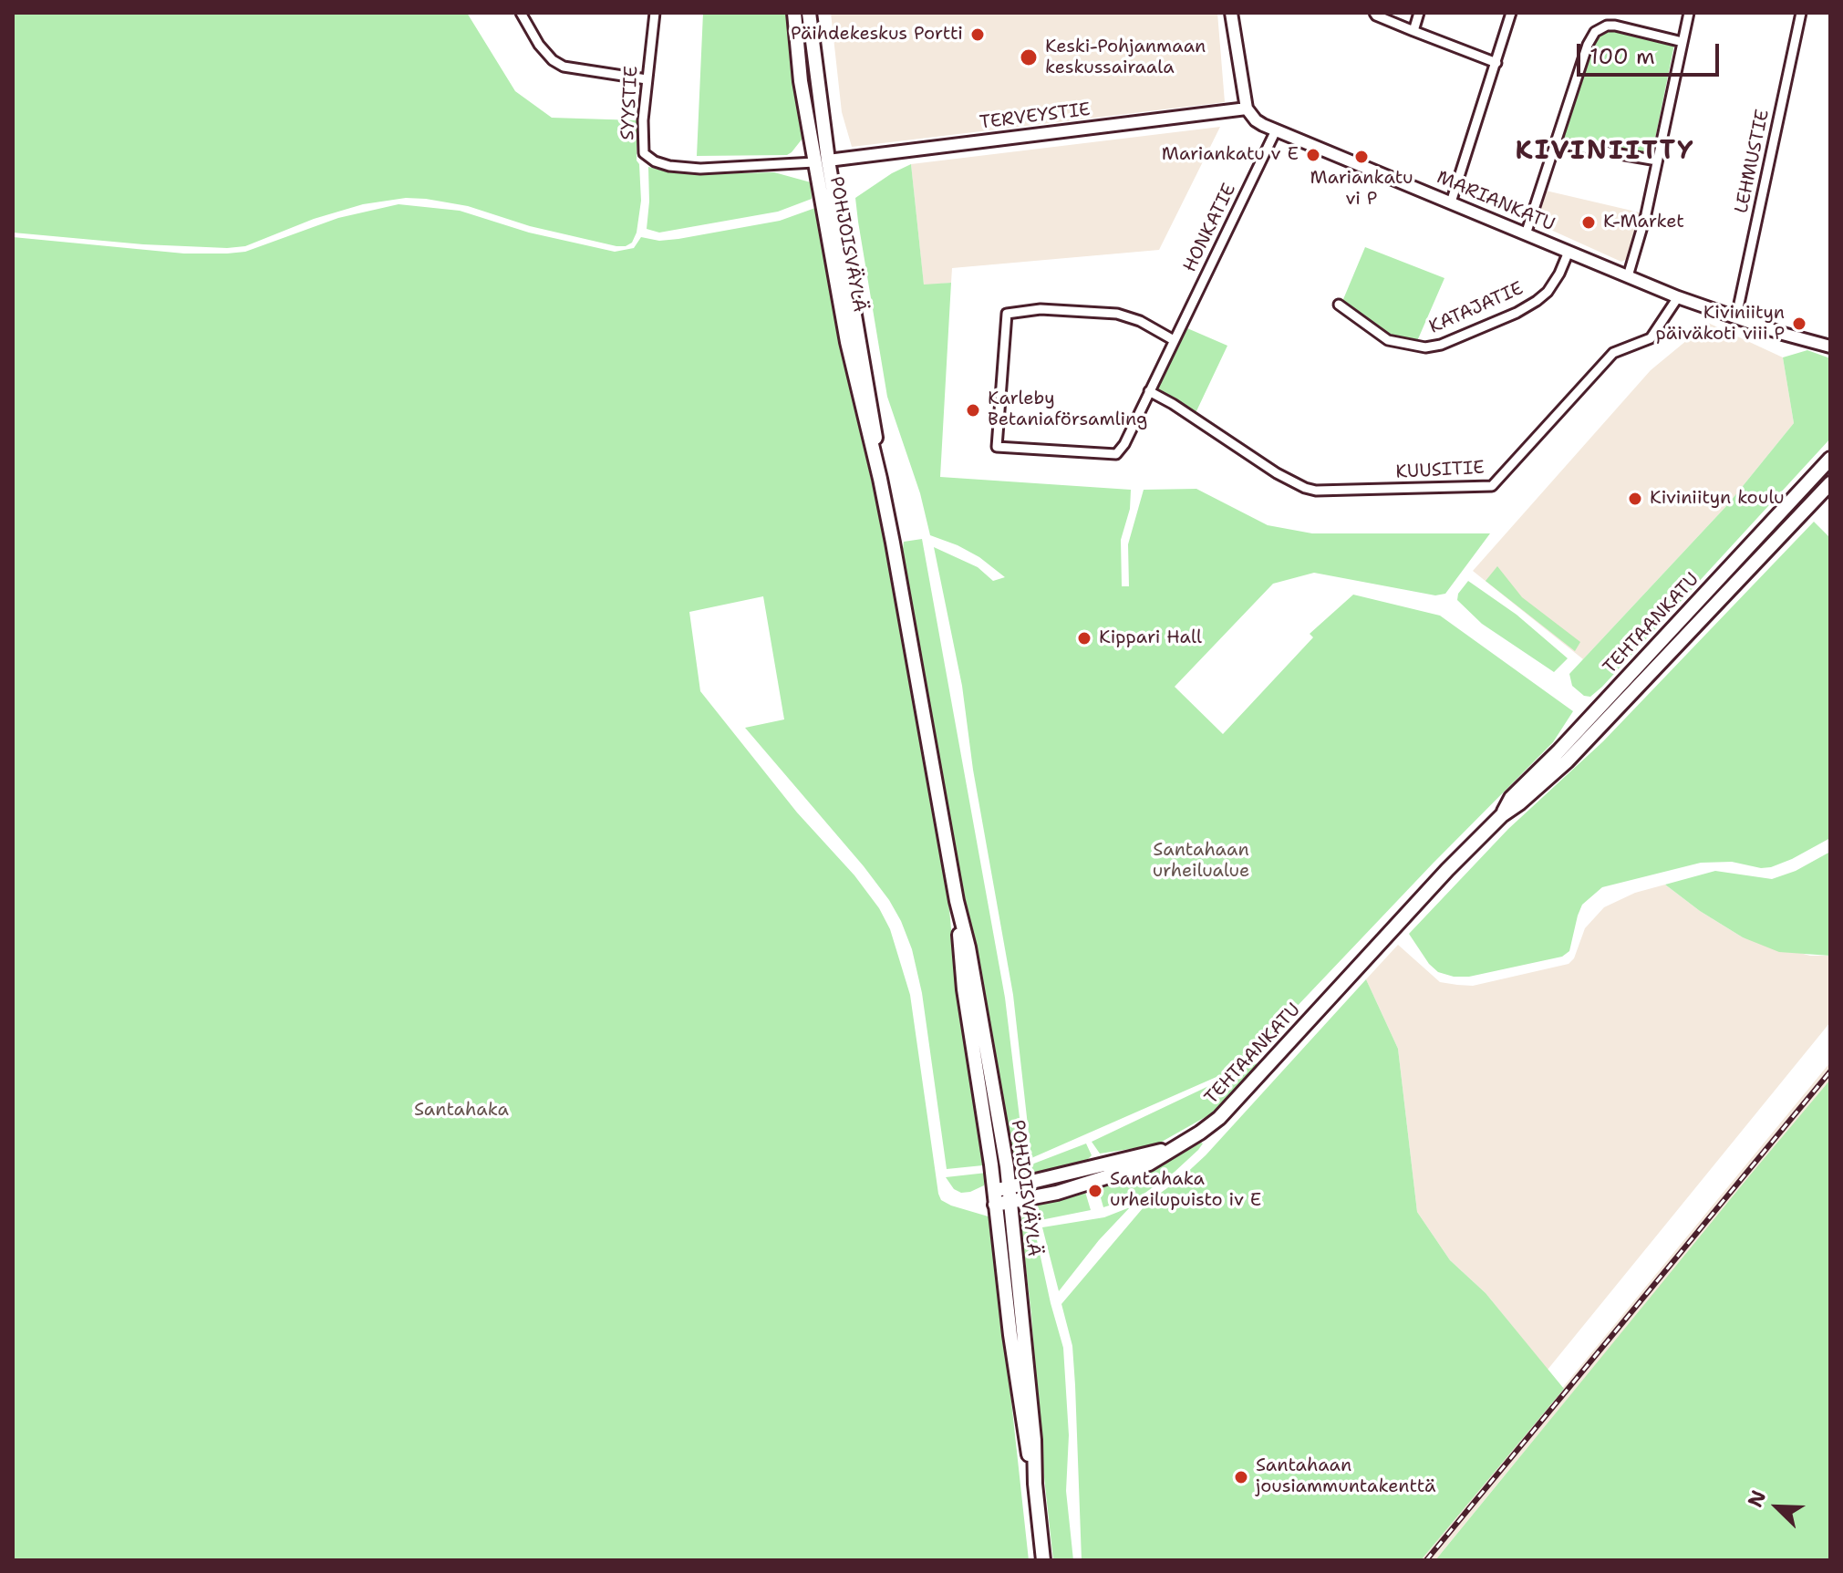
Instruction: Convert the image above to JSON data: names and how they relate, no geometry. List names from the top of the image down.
{
  "streets": {
    "main road": ["POHJOISVÄYLÄ", "TEHTAANKATU"],
    "street": [
      "SYYSTIE",
      "TERVEYSTIE",
      "LEHMUSTIE",
      "MARIANKATU",
      "HONKATIE",
      "KATAJATIE",
      "KUUSITIE"
    ]
  },
  "crossings": [
    ["SYYSTIE", "TERVEYSTIE"],
    ["SYYSTIE", "POHJOISVÄYLÄ"],
    ["TERVEYSTIE", "MARIANKATU"],
    ["TERVEYSTIE", "POHJOISVÄYLÄ"],
    ["LEHMUSTIE", "MARIANKATU"],
    ["MARIANKATU", "HONKATIE"],
    ["MARIANKATU", "KATAJATIE"],
    ["MARIANKATU", "KUUSITIE"],
    ["HONKATIE", "KUUSITIE"],
    ["POHJOISVÄYLÄ", "TEHTAANKATU"]
  ],
  "districts": ["KIVINIITTY"],
  "parks": ["Santahaan urheilualue", "Santahaka"],
  "places": [
    "Päihdekeskus Portti",
    "Keski-Pohjanmaan keskussairaala",
    "Mariankatu v E",
    "Mariankatu vi P",
    "K-Market",
    "Kiviniityn päiväkoti viii P",
    "Karleby Betaniaförsamling",
    "Kiviniityn koulu",
    "Kippari Hall",
    "Santahaka urheilupuisto iv E",
    "Santahaan jousiammuntakenttä"
  ],
  "scale_bar": "100 m",
  "north": "top left"
}
